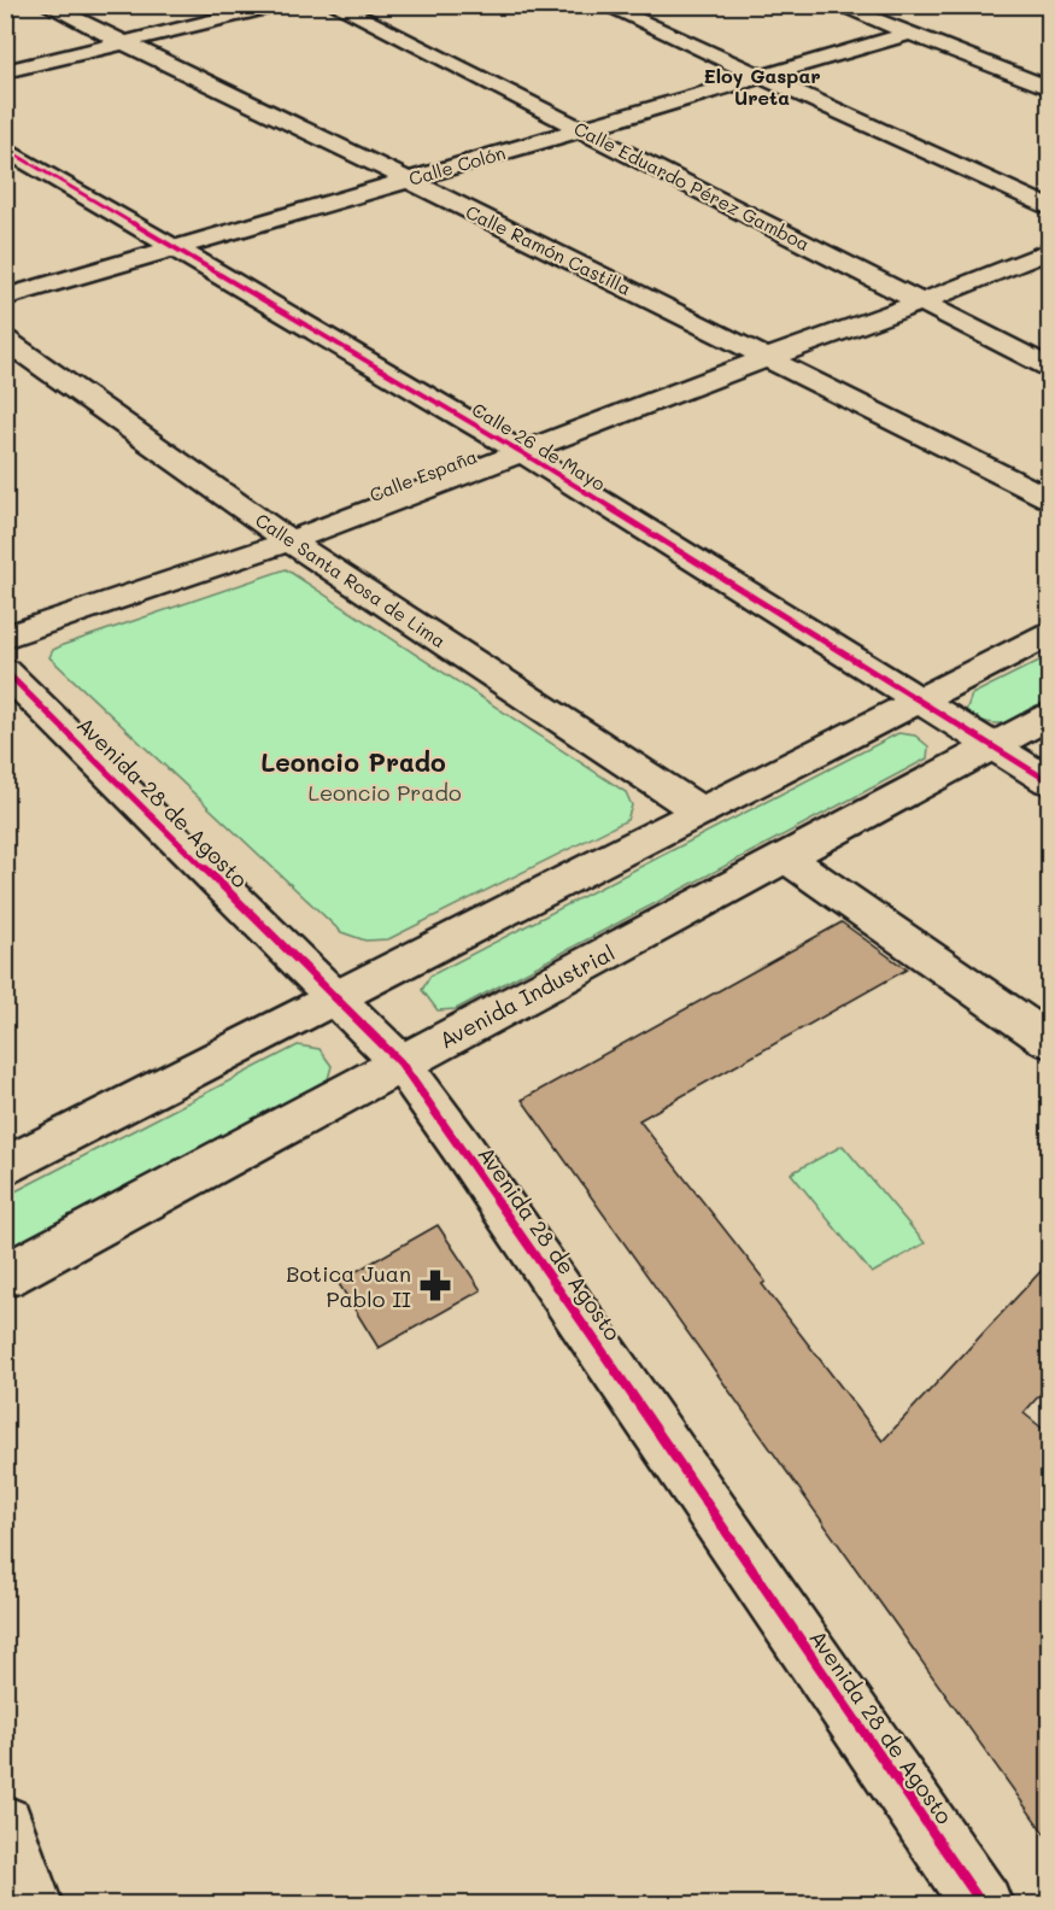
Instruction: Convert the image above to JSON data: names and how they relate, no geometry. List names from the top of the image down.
{
  "streets": {
    "street": [
      "Calle Colón",
      "Calle Eduardo Pérez Gamboa",
      "Calle Ramón Castilla",
      "Calle 26 de Mayo",
      "Calle España",
      "Calle Santa Rosa de Lima",
      "Avenida 28 de Agosto",
      "Avenida Industrial"
    ]
  },
  "crossings": [
    ["Calle Colón", "Calle Eduardo Pérez Gamboa"],
    ["Calle Colón", "Calle Ramón Castilla"],
    ["Calle Colón", "Calle 26 de Mayo"],
    ["Calle Eduardo Pérez Gamboa", "Calle España"],
    ["Calle Ramón Castilla", "Calle España"],
    ["Calle 26 de Mayo", "Calle España"],
    ["Calle 26 de Mayo", "Avenida Industrial"],
    ["Calle España", "Calle Santa Rosa de Lima"],
    ["Avenida 28 de Agosto", "Avenida Industrial"]
  ],
  "districts": ["Eloy Gaspar Ureta", "Leoncio Prado"],
  "parks": ["Leoncio Prado"],
  "places": {
    "pharmacy": ["Botica Juan Pablo II"]
  }
}
